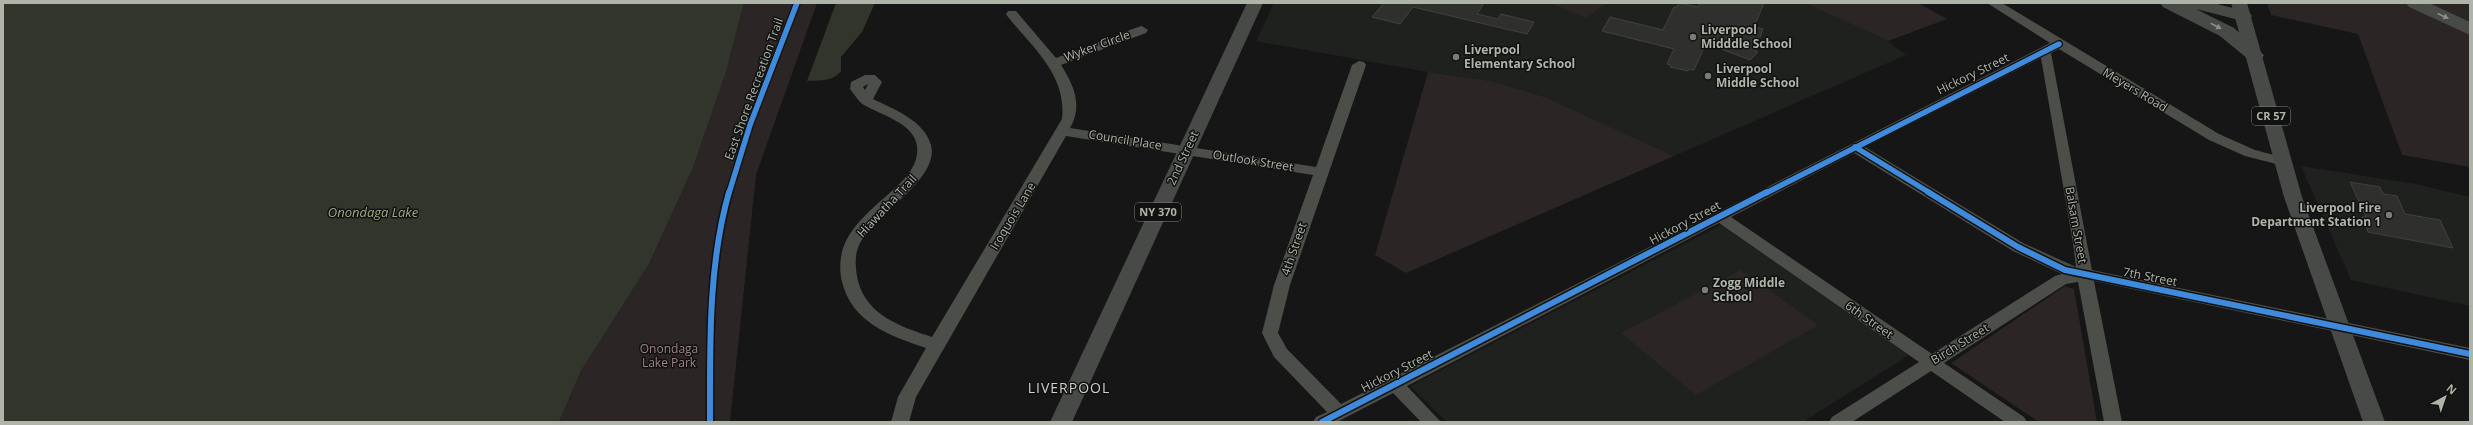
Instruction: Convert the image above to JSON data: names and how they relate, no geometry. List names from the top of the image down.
{
  "streets": {
    "main road": ["CR 57", "2nd Street", "NY 370"],
    "street": [
      "Wyker Circle",
      "Hickory Street",
      "Meyers Road",
      "Council Place",
      "Outlook Street",
      "Hiawatha Trail",
      "Iroquois Lane",
      "Balsam Street",
      "4th Street",
      "7th Street",
      "6th Street",
      "Birch Street"
    ],
    "cycle path": ["East Shore Recreation Trail"]
  },
  "crossings": [
    ["Wyker Circle", "Iroquois Lane"],
    ["Hickory Street", "Meyers Road"],
    ["Hickory Street", "Balsam Street"],
    ["Hickory Street", "4th Street"],
    ["Hickory Street", "7th Street"],
    ["Hickory Street", "6th Street"],
    ["Meyers Road", "CR 57"],
    ["CR 57", "7th Street"],
    ["Council Place", "2nd Street"],
    ["Council Place", "Outlook Street"],
    ["Council Place", "Iroquois Lane"],
    ["2nd Street", "Outlook Street"],
    ["Outlook Street", "4th Street"],
    ["Hiawatha Trail", "Iroquois Lane"],
    ["Balsam Street", "7th Street"],
    ["Balsam Street", "Birch Street"],
    ["7th Street", "Birch Street"],
    ["6th Street", "Birch Street"]
  ],
  "districts": ["LIVERPOOL"],
  "water": ["Onondaga Lake"],
  "parks": ["Onondaga Lake Park"],
  "places": [
    "Liverpool Midddle School",
    "Liverpool Elementary School",
    "Liverpool Middle School",
    "Liverpool Fire Department Station 1",
    "Zogg Middle School"
  ],
  "north": "top right"
}
